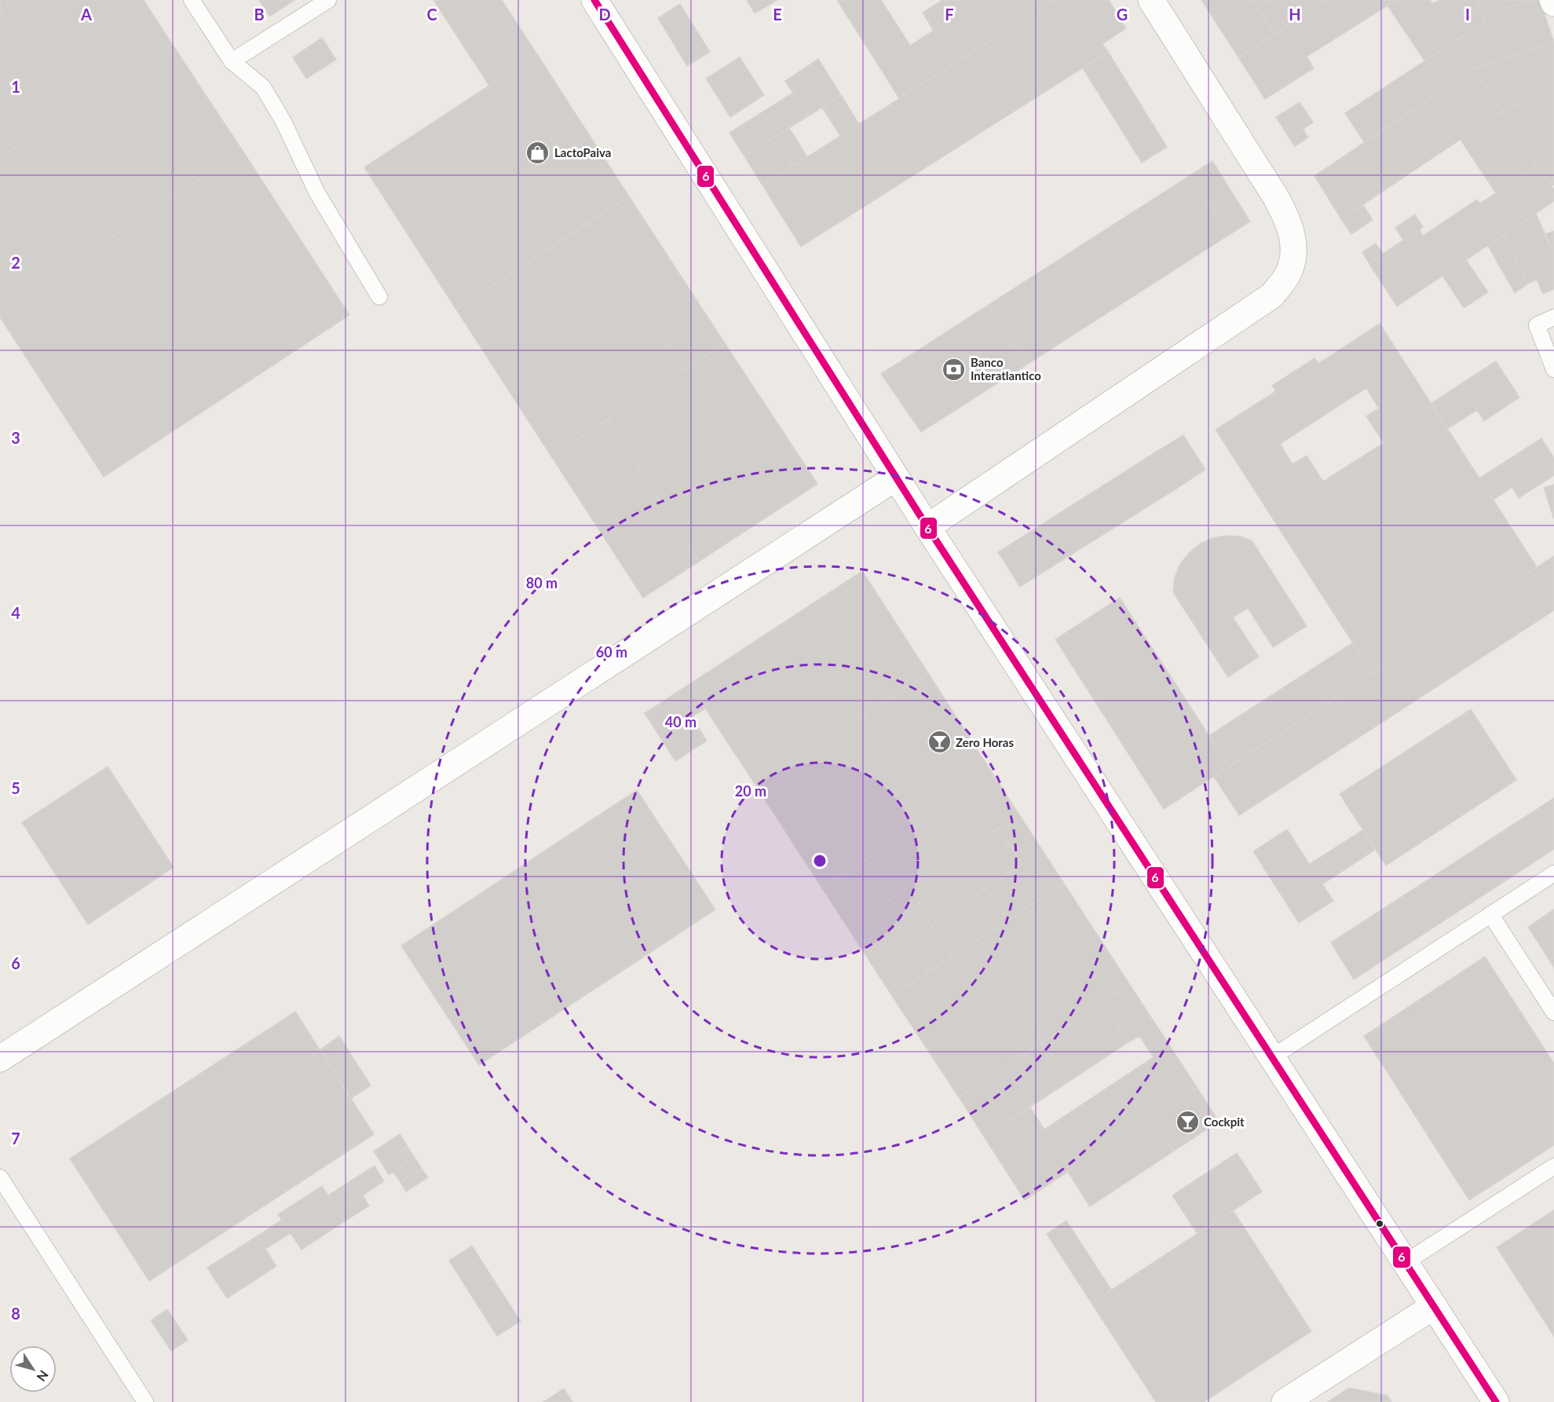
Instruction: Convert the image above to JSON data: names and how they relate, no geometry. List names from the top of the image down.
{
  "places": {
    "shop": ["LactoPaiva"],
    "bank": ["Banco Interatlantico"],
    "bar": ["Zero Horas", "Cockpit"]
  },
  "lines": ["transit line 6"],
  "north": "bottom right",
  "grid": {
    "columns": [
      "A",
      "B",
      "C",
      "D",
      "E",
      "F",
      "G",
      "H",
      "I"
    ],
    "rows": [
      "1",
      "2",
      "3",
      "4",
      "5",
      "6",
      "7",
      "8"
    ]
  },
  "rings": [
    "80 m",
    "60 m",
    "40 m",
    "20 m"
  ]
}
